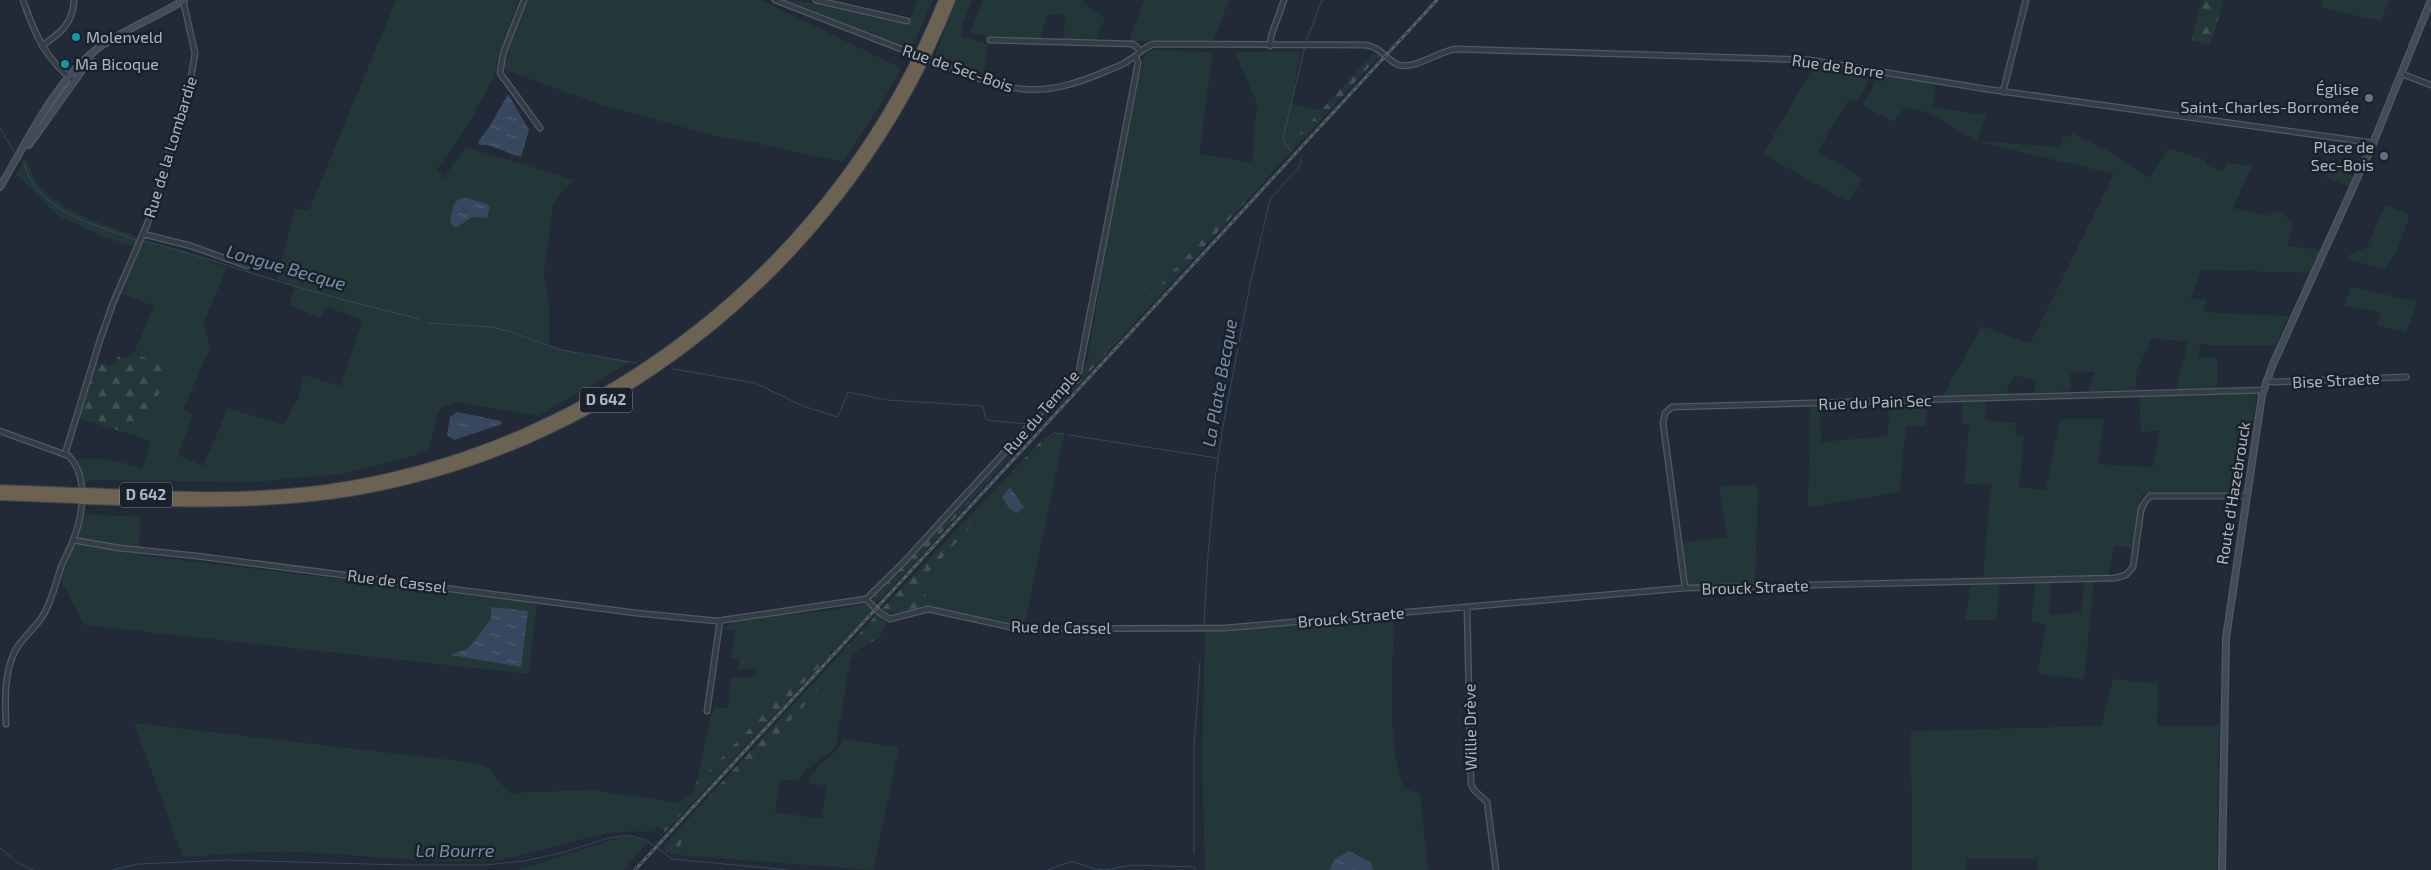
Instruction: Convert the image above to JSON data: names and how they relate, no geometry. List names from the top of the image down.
{
  "streets": {
    "highway": ["D 642"],
    "street": [
      "Rue de Borre",
      "Rue de Sec-Bois",
      "Rue de la Lombardie",
      "Bise Straete",
      "Rue du Pain Sec",
      "Rue du Temple",
      "Route d'Hazebrouck",
      "Rue de Cassel",
      "Brouck Straete",
      "Willie Drève"
    ]
  },
  "crossings": [
    ["Rue de Borre", "Rue de Sec-Bois"],
    ["Rue de Borre", "Route d'Hazebrouck"],
    ["Rue de Sec-Bois", "Rue du Temple"],
    ["Bise Straete", "Route d'Hazebrouck"],
    ["Rue du Pain Sec", "Route d'Hazebrouck"],
    ["Rue du Pain Sec", "Brouck Straete"],
    ["Rue du Temple", "Rue de Cassel"],
    ["Route d'Hazebrouck", "Brouck Straete"],
    ["Rue de Cassel", "Brouck Straete"],
    ["Brouck Straete", "Willie Drève"]
  ],
  "water": ["Longue Becque", "La Plate Becque", "La Bourre"],
  "places": [
    "Molenveld",
    "Ma Bicoque",
    "Église Saint-Charles-Borromée",
    "Place de Sec-Bois"
  ]
}
